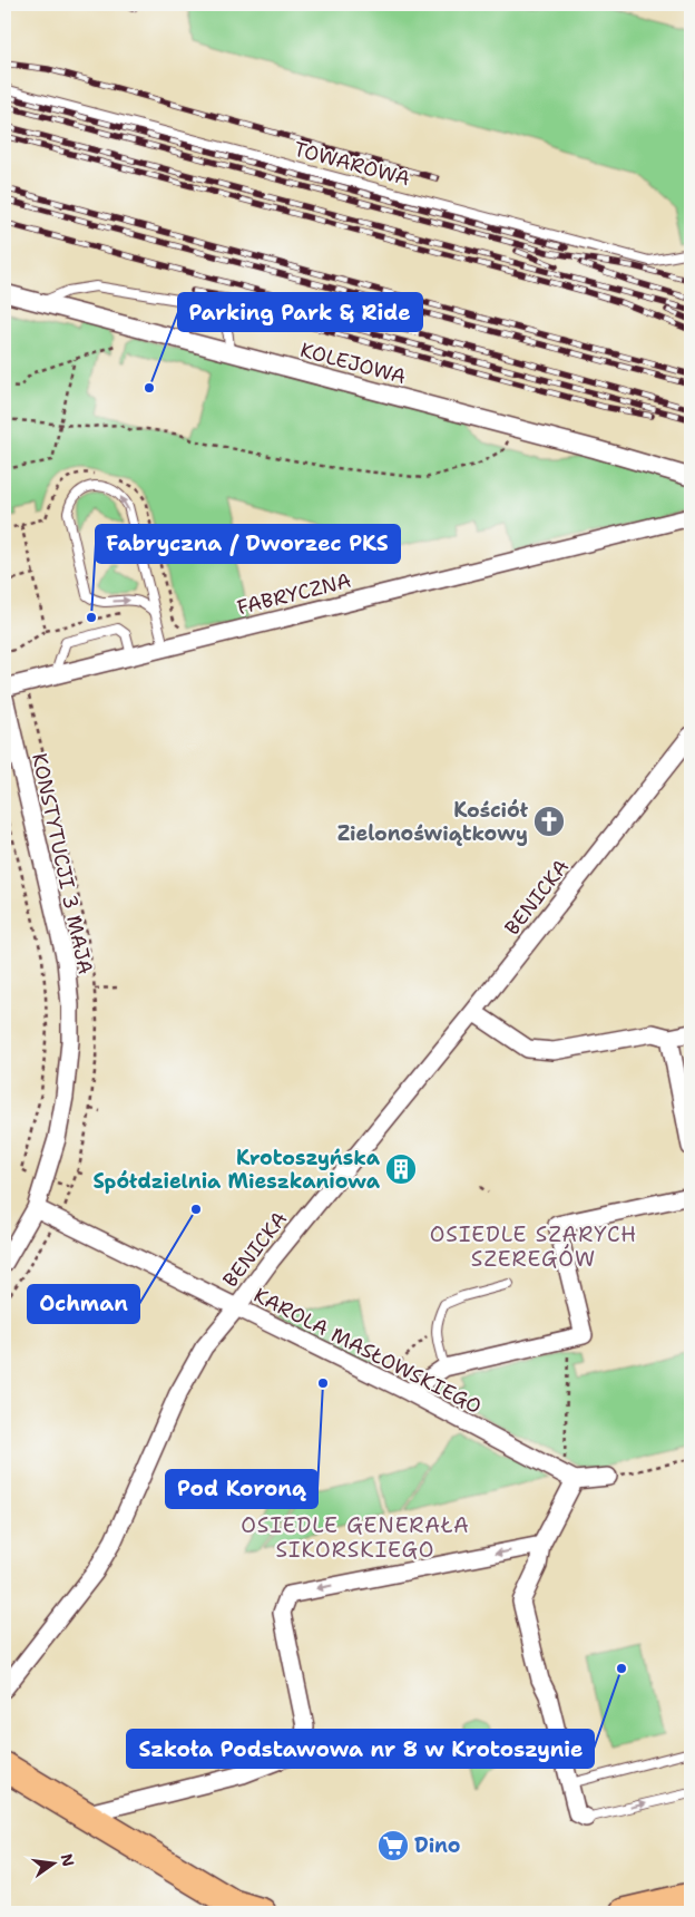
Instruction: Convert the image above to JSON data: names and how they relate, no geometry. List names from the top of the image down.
{
  "streets": {
    "street": [
      "KOLEJOWA",
      "FABRYCZNA",
      "KONSTYTUCJI 3 MAJA",
      "BENICKA",
      "KAROLA MASŁOWSKIEGO"
    ],
    "lane": ["TOWAROWA"]
  },
  "crossings": [
    ["KONSTYTUCJI 3 MAJA", "KAROLA MASŁOWSKIEGO"],
    ["BENICKA", "KAROLA MASŁOWSKIEGO"]
  ],
  "districts": ["OSIEDLE SZARYCH SZEREGÓW", "OSIEDLE GENERAŁA SIKORSKIEGO"],
  "places": {
    "other": [
      "Parking Park & Ride",
      "Fabryczna / Dworzec PKS",
      "Ochman",
      "Pod Koroną",
      "Szkoła Podstawowa nr 8 w Krotoszynie"
    ],
    "church": ["Kościół Zielonoświątkowy"],
    "building": ["Krotoszyńska Spółdzielnia Mieszkaniowa"],
    "supermarket": ["Dino"]
  },
  "north": "right"
}
